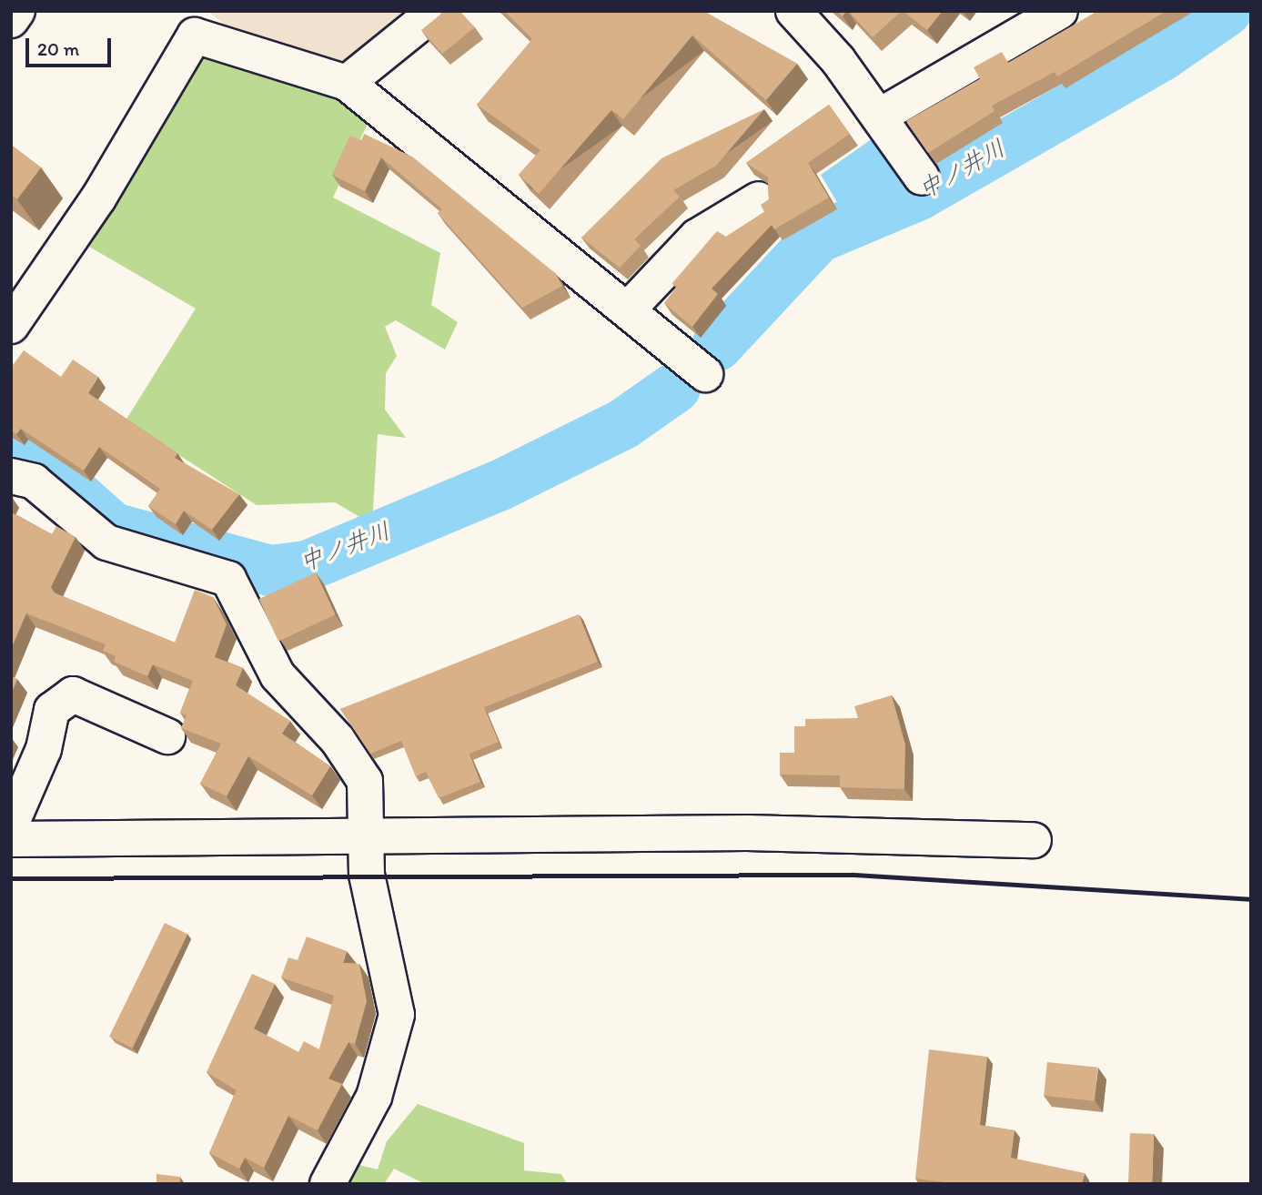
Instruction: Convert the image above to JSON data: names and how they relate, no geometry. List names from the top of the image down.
{
  "water": ["中ノ井川"],
  "scale_bar": "20 m"
}
